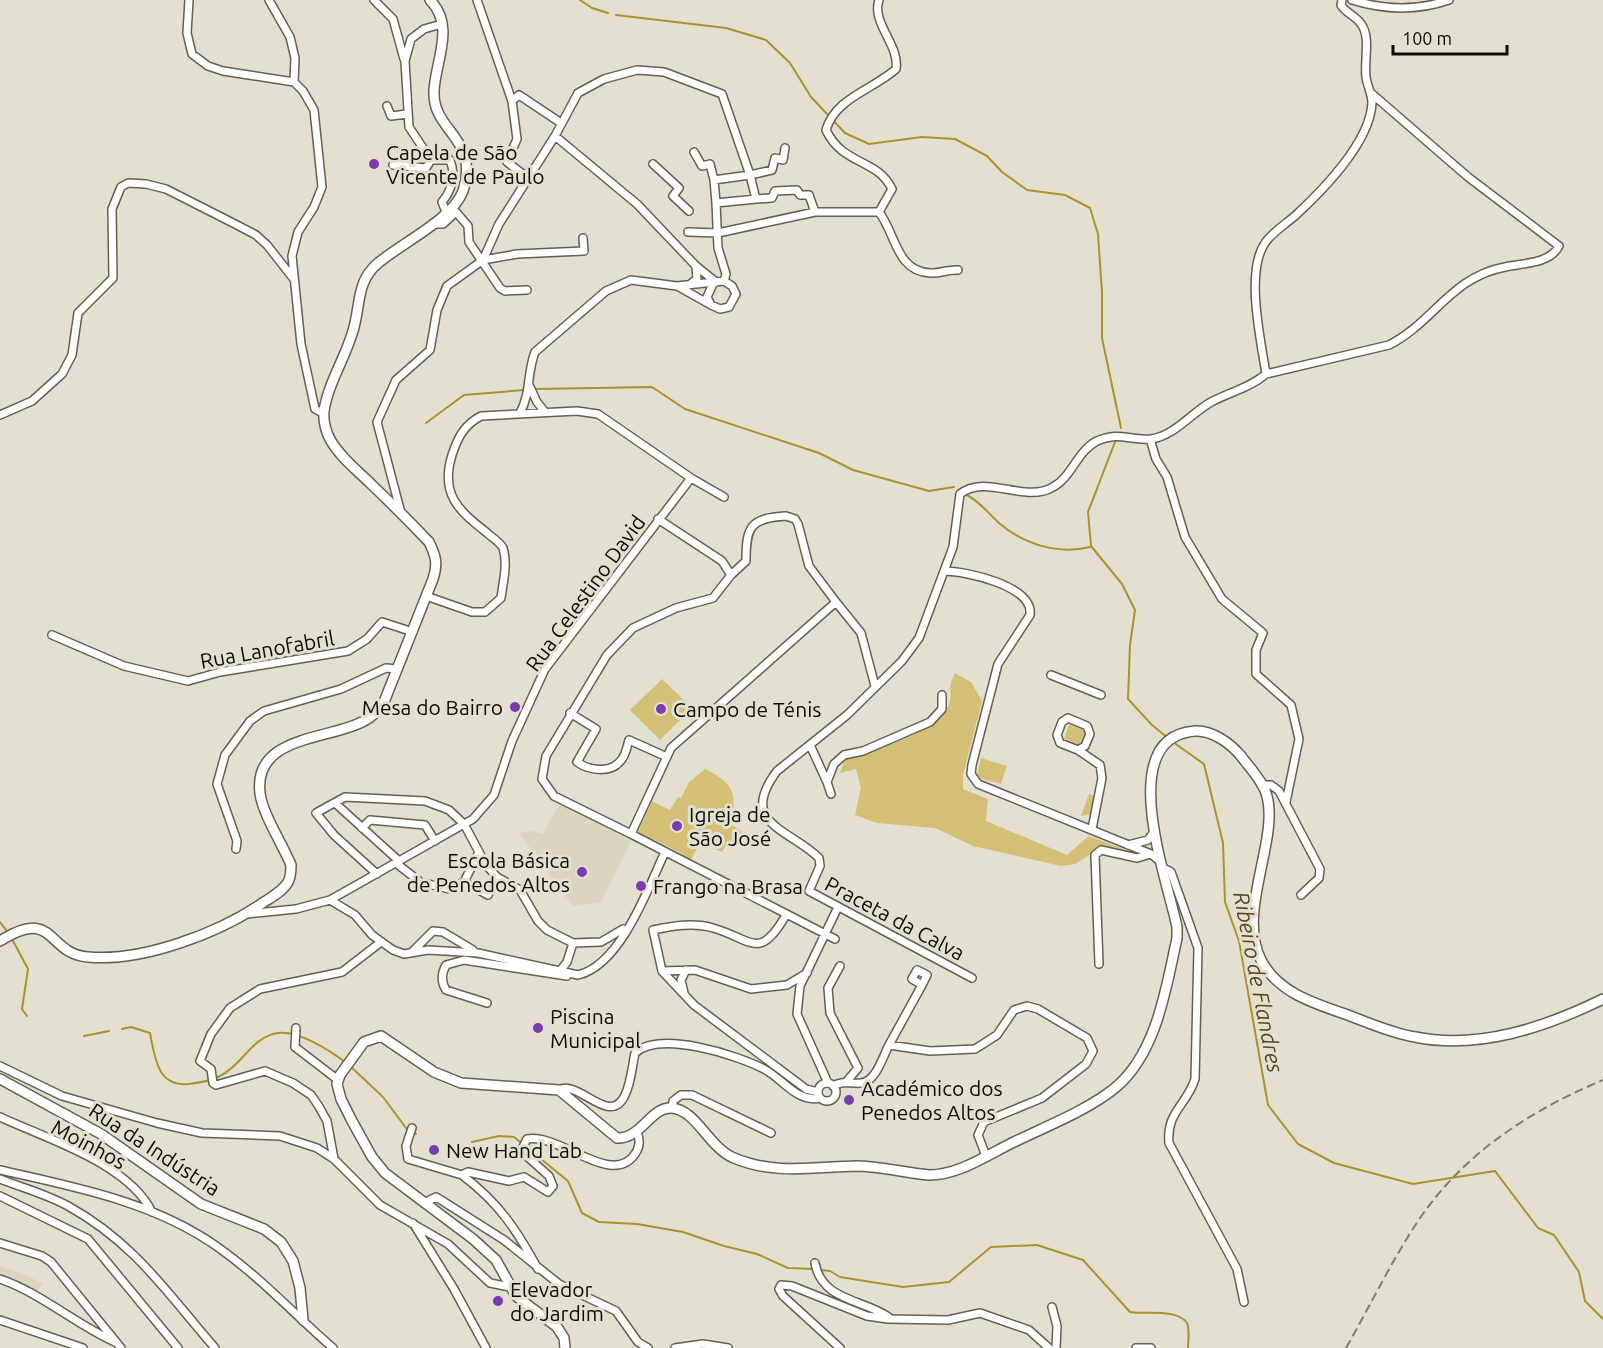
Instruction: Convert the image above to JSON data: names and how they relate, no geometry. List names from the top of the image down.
{
  "streets": {
    "main road": ["Rua da Indústria"],
    "street": [
      "Rua Celestino David",
      "Rua Lanofabril",
      "Praceta da Calva",
      "Moinhos"
    ]
  },
  "water": ["Ribeiro de Flandres"],
  "places": [
    "Capela de São Vicente de Paulo",
    "Mesa do Bairro",
    "Campo de Ténis",
    "Igreja de São José",
    "Escola Básica de Penedos Altos",
    "Frango na Brasa",
    "Piscina Municipal",
    "Académico dos Penedos Altos",
    "New Hand Lab",
    "Elevador do Jardim"
  ],
  "scale_bar": "100 m"
}
